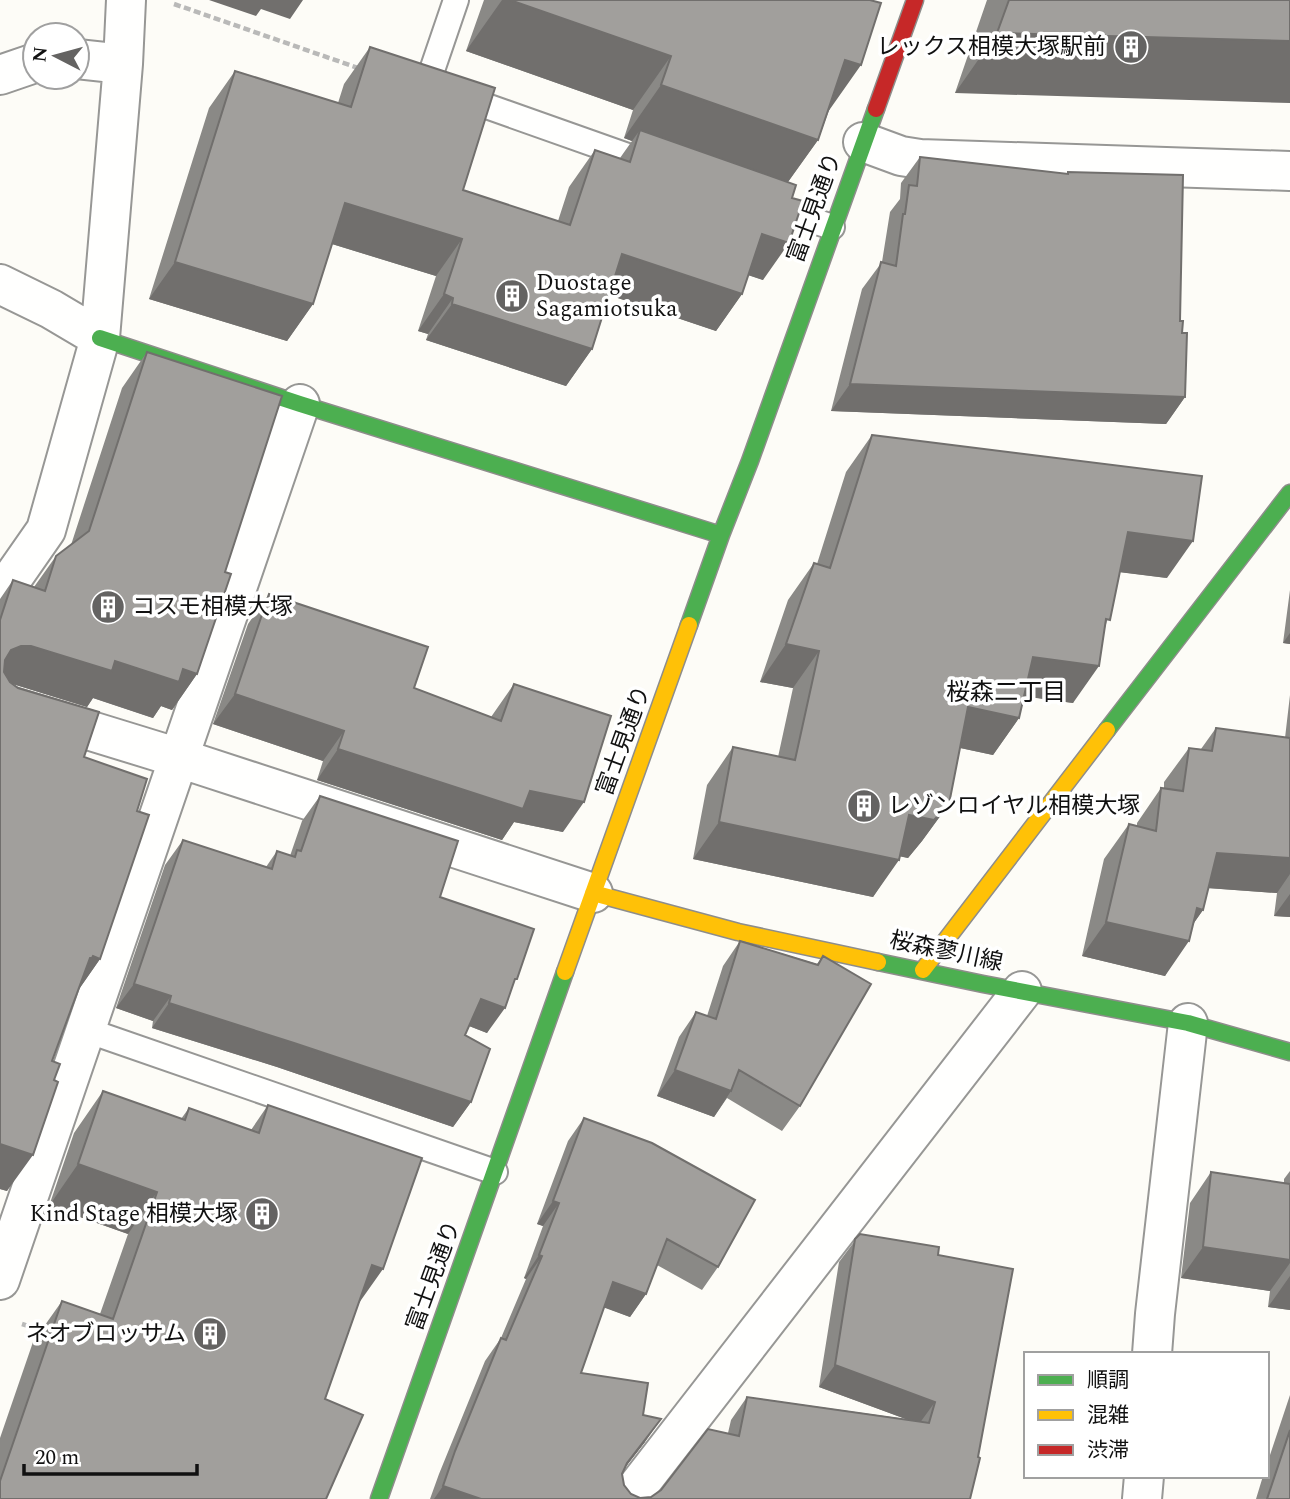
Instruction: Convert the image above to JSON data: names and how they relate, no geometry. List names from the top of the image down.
{
  "streets": {
    "street": ["富士見通り", "桜森蓼川線"]
  },
  "crossings": [
    ["富士見通り", "桜森蓼川線"]
  ],
  "districts": ["桜森二丁目"],
  "places": {
    "building": [
      "レックス相模大塚駅前",
      "Duostage Sagamiotsuka",
      "コスモ相模大塚",
      "レゾンロイヤル相模大塚",
      "Kind Stage 相模大塚",
      "ネオブロッサム"
    ]
  },
  "legend": ["順調", "混雑", "渋滞"],
  "scale_bar": "20 m",
  "north": "left"
}
